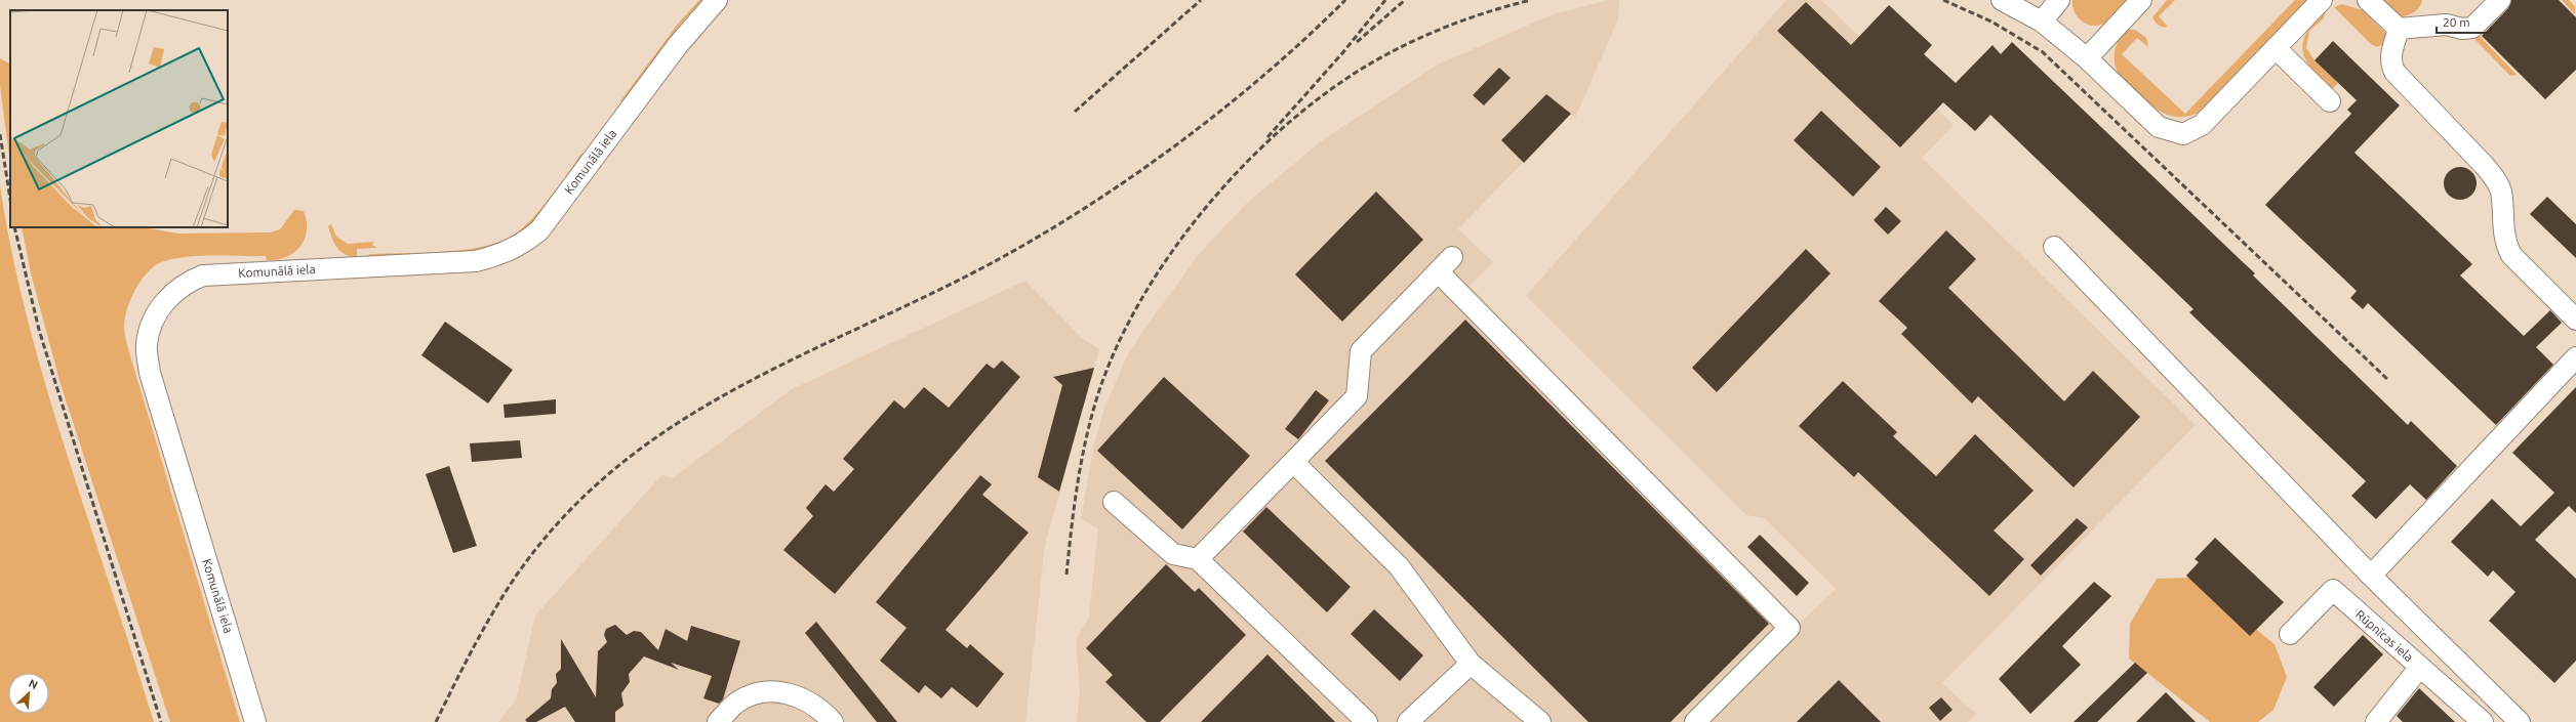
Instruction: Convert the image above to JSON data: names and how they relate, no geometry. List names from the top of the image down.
{
  "streets": {
    "street": ["Komunālā iela", "Rūpnīcas iela"]
  },
  "scale_bar": "20 m",
  "north": "top right"
}
